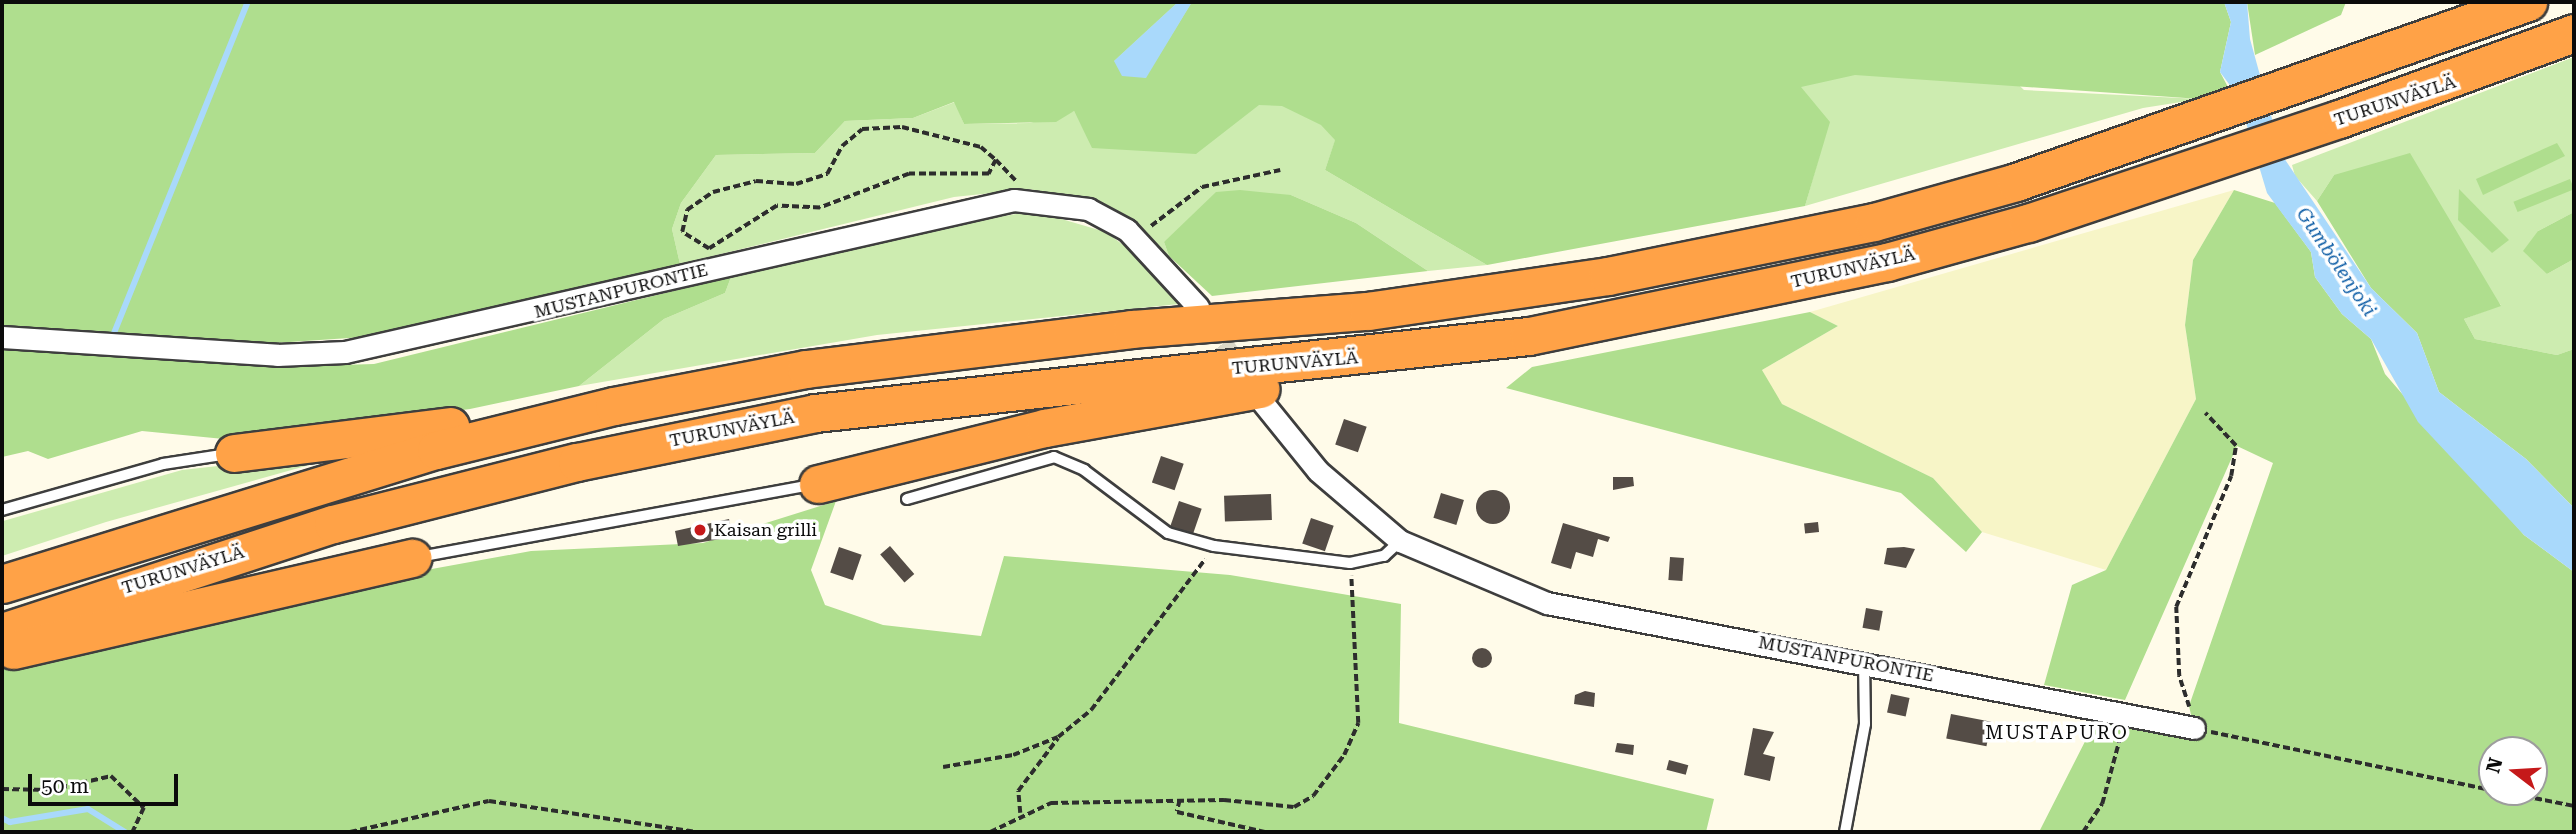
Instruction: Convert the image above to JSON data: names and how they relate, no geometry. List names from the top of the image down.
{
  "streets": {
    "highway": ["TURUNVÄYLÄ"],
    "street": ["MUSTANPURONTIE"]
  },
  "districts": ["MUSTAPURO"],
  "water": ["Gumbölenjoki"],
  "places": ["Kaisan grilli"],
  "scale_bar": "50 m",
  "north": "left"
}
